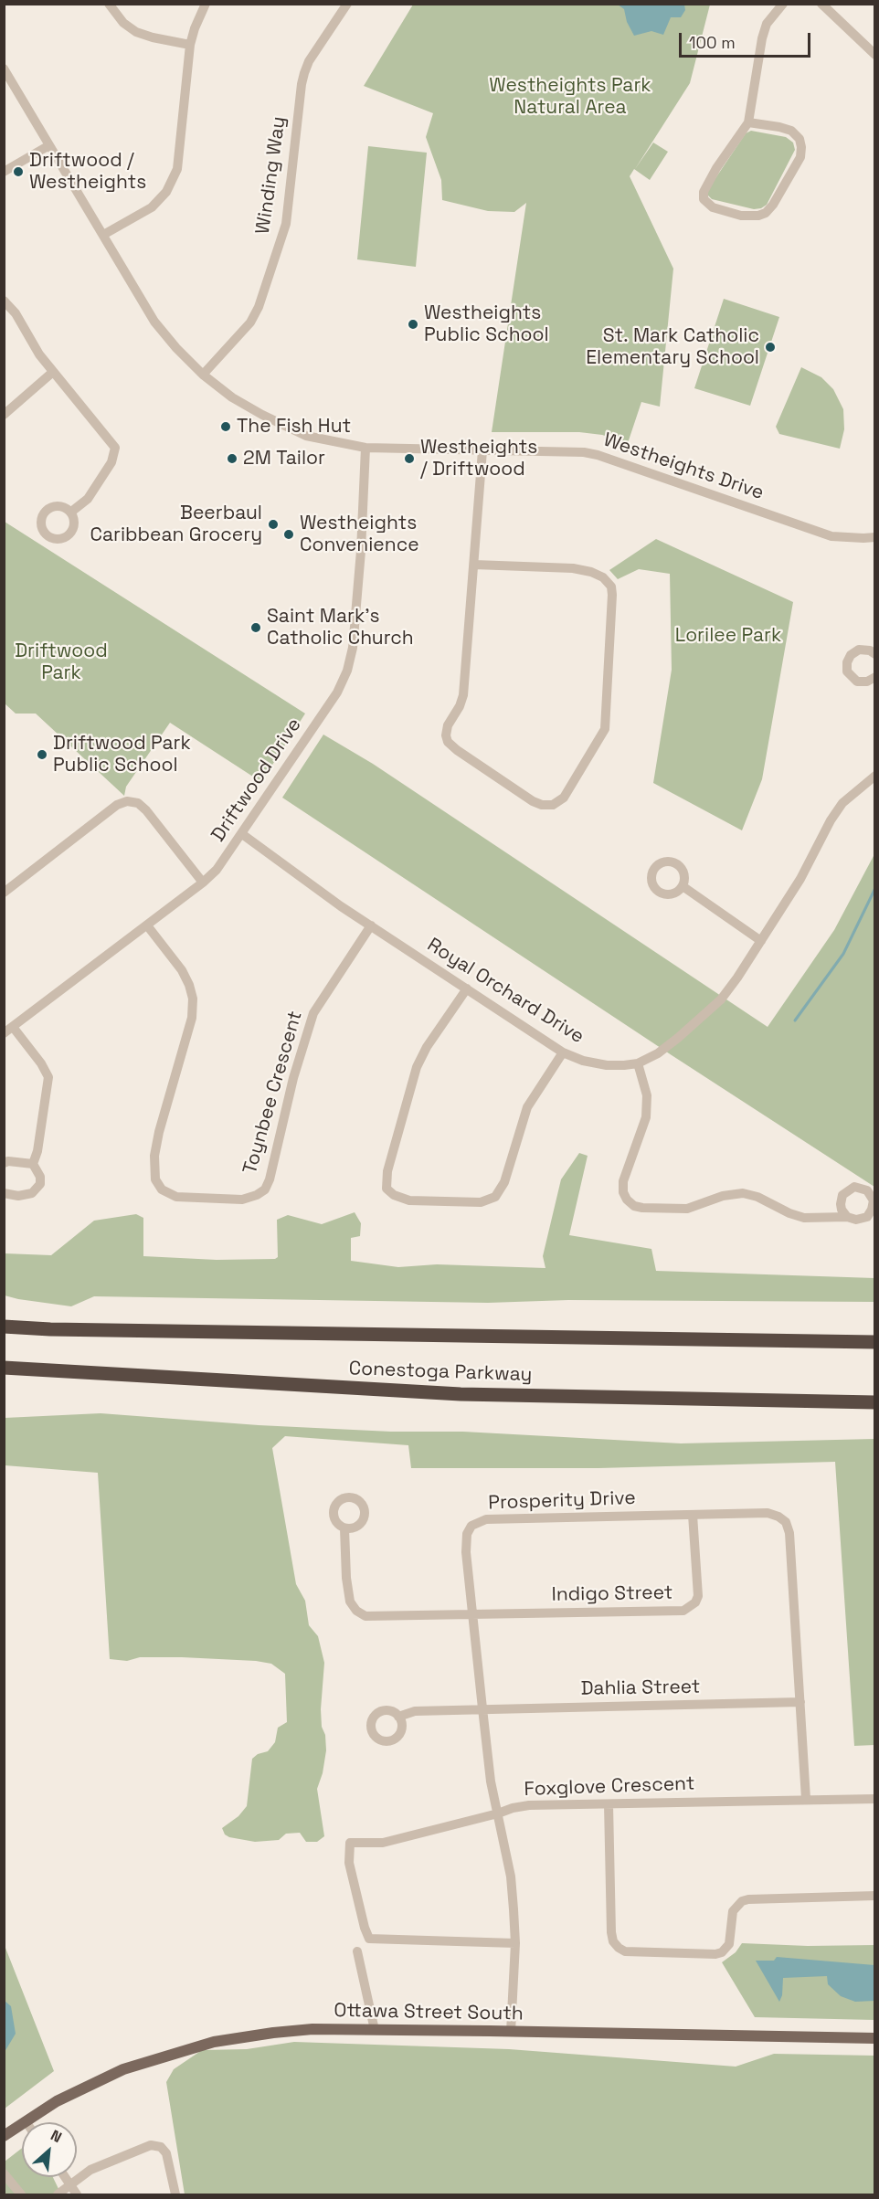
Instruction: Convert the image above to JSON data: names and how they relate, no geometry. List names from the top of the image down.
{
  "streets": {
    "highway": ["Conestoga Parkway"],
    "main road": ["Ottawa Street South"],
    "street": [
      "Winding Way",
      "Westheights Drive",
      "Driftwood Drive",
      "Royal Orchard Drive",
      "Toynbee Crescent",
      "Prosperity Drive",
      "Indigo Street",
      "Dahlia Street",
      "Foxglove Crescent"
    ]
  },
  "crossings": [
    ["Winding Way", "Westheights Drive"],
    ["Westheights Drive", "Driftwood Drive"],
    ["Driftwood Drive", "Royal Orchard Drive"],
    ["Driftwood Drive", "Toynbee Crescent"],
    ["Royal Orchard Drive", "Toynbee Crescent"],
    ["Prosperity Drive", "Indigo Street"],
    ["Prosperity Drive", "Dahlia Street"],
    ["Prosperity Drive", "Foxglove Crescent"],
    ["Prosperity Drive", "Ottawa Street South"]
  ],
  "parks": ["Westheights Park Natural Area", "Lorilee Park", "Driftwood Park"],
  "places": [
    "Driftwood / Westheights",
    "Westheights Public School",
    "St. Mark Catholic Elementary School",
    "The Fish Hut",
    "2M Tailor",
    "Westheights / Driftwood",
    "Beerbaul Caribbean Grocery",
    "Westheights Convenience",
    "Saint Mark's Catholic Church",
    "Driftwood Park Public School"
  ],
  "scale_bar": "100 m",
  "north": "top right"
}
